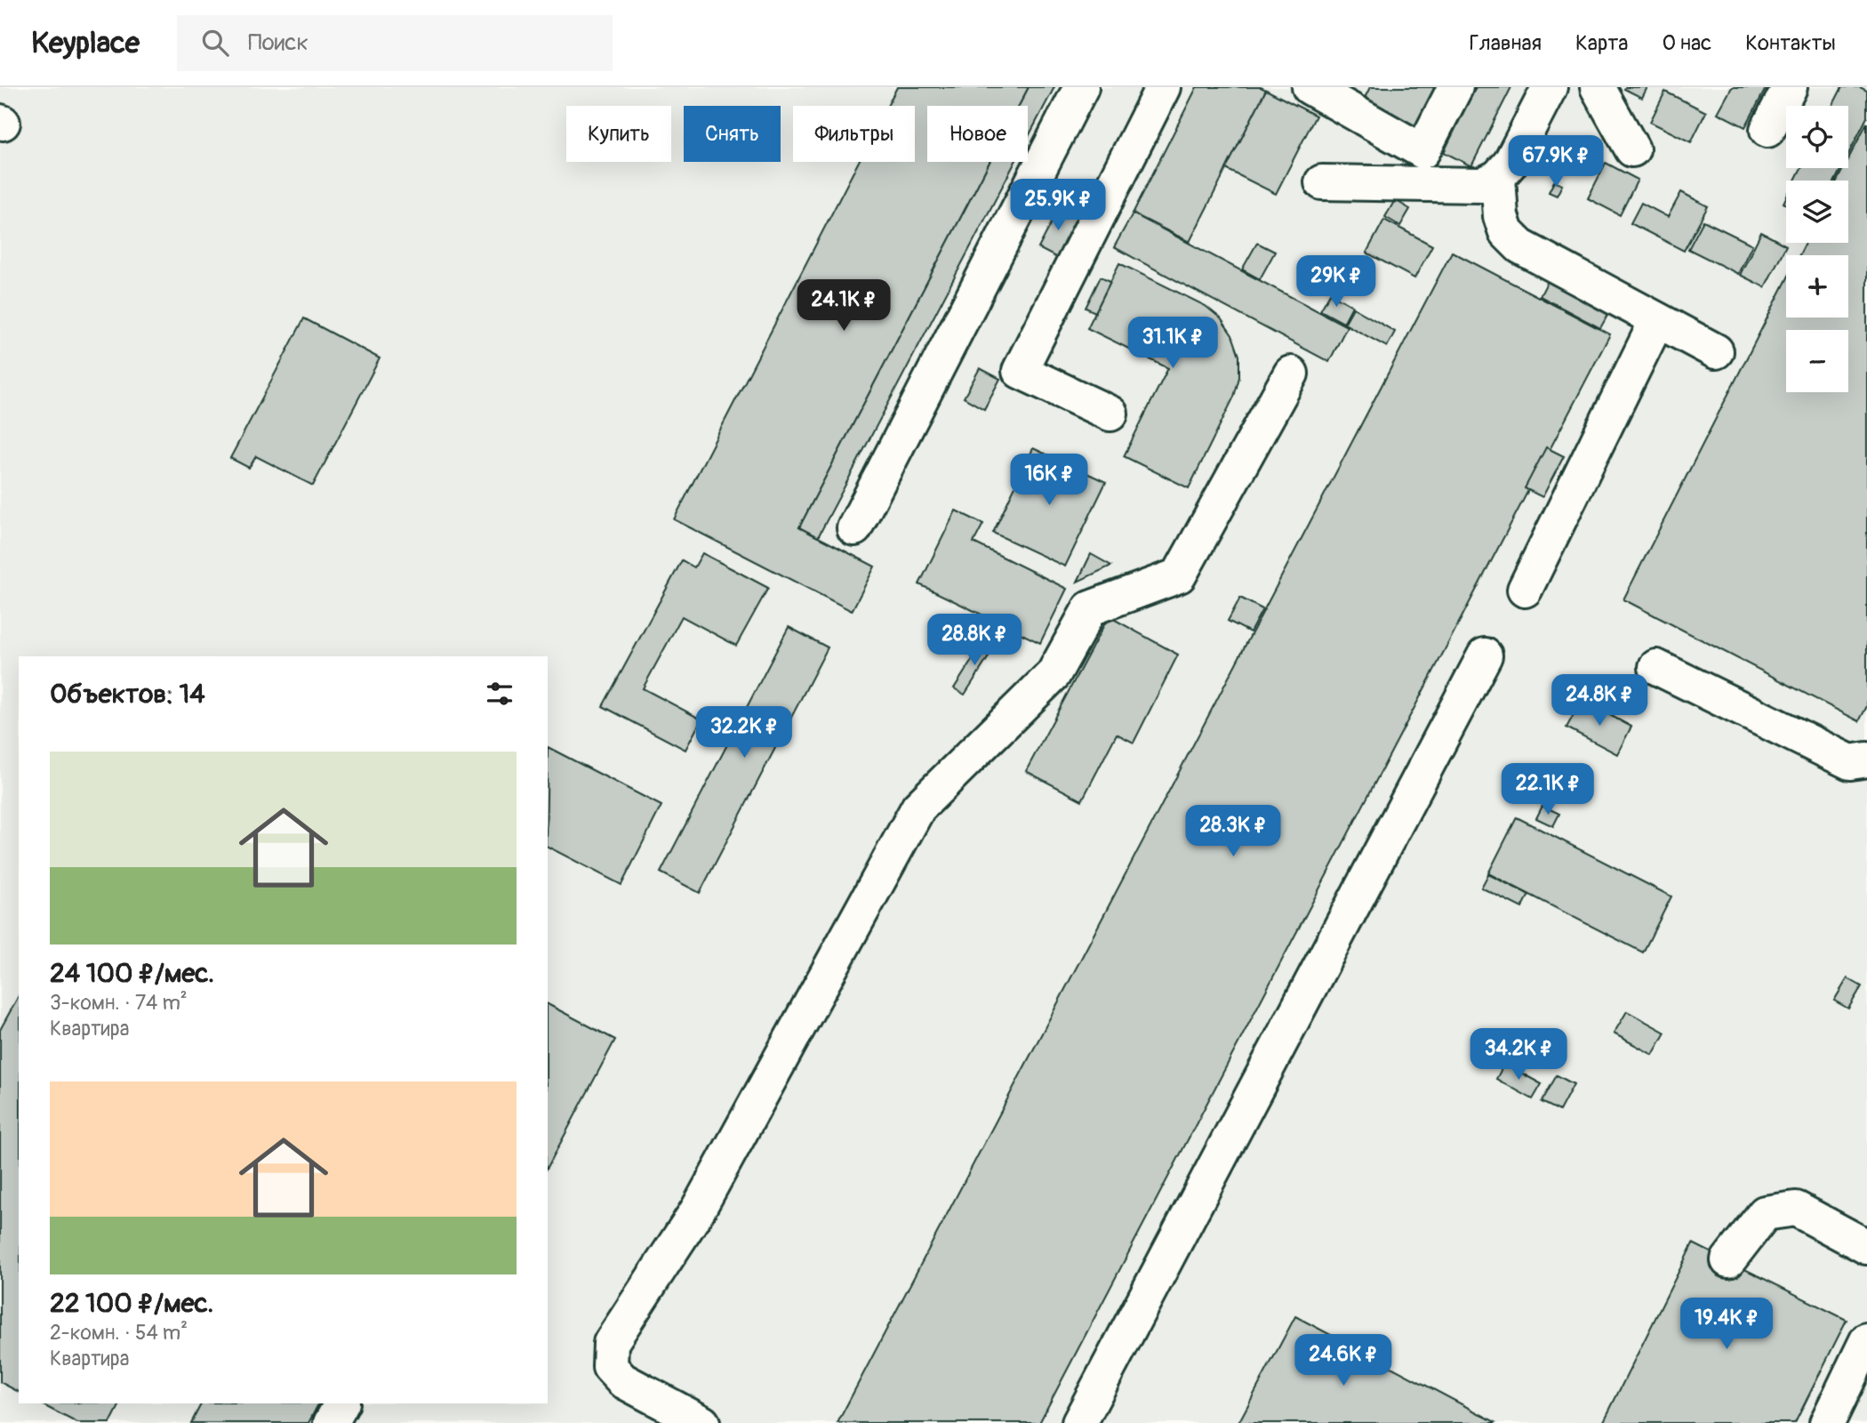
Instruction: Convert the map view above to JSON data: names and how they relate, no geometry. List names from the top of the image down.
{
  "page": {
    "header": "Keyplace",
    "search": "Поиск",
    "nav": [
      "Главная",
      "Карта",
      "О нас",
      "Контакты"
    ],
    "map_buttons": ["+", "−"],
    "chip": [
      "Купить",
      "Снять",
      "Фильтры",
      "Новое"
    ],
    "price": [
      "67.9K ₽",
      "25.9K ₽",
      "29K ₽",
      "24.1K ₽",
      "31.1K ₽",
      "16K ₽",
      "28.8K ₽",
      "24.8K ₽",
      "32.2K ₽",
      "22.1K ₽",
      "28.3K ₽",
      "34.2K ₽",
      "19.4K ₽",
      "24.6K ₽"
    ],
    "heading": "Объектов: 14",
    "list": [
      {
        "name": "24 100 ₽/мес.",
        "note": "3-комн. · 74 m² · Квартира"
      },
      {
        "name": "22 100 ₽/мес.",
        "note": "2-комн. · 54 m² · Квартира"
      }
    ]
  }
}
